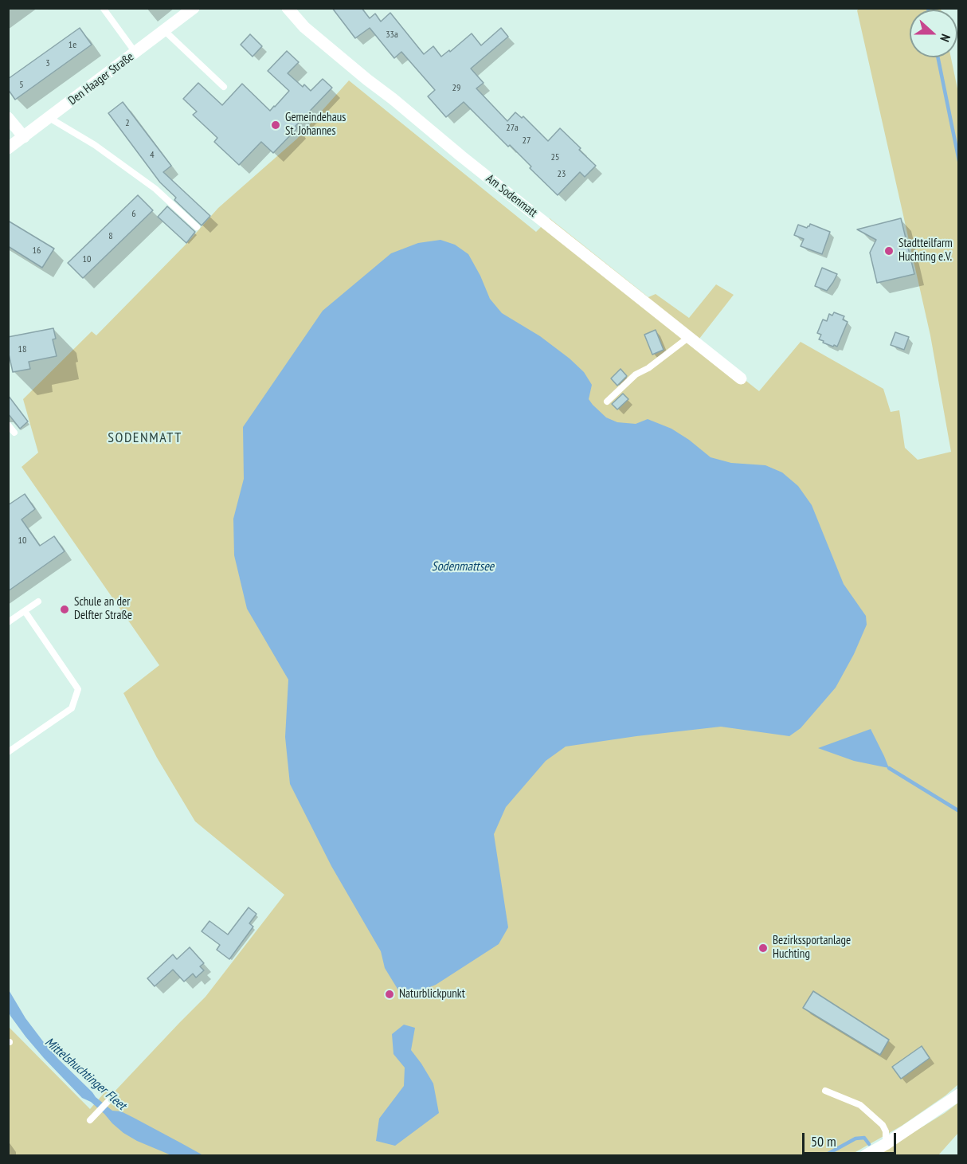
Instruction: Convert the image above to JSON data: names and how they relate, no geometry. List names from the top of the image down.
{
  "streets": {
    "street": ["Den Haager Straße", "Am Sodenmatt"]
  },
  "districts": ["SODENMATT"],
  "water": ["Sodenmattsee", "Mittelshuchtinger Fleet"],
  "places": [
    "Gemeindehaus St. Johannes",
    "Stadtteilfarm Huchting e.V.",
    "Schule an der Delfter Straße",
    "Bezirkssportanlage Huchting",
    "Naturblickpunkt"
  ],
  "house_numbers": [
    "33a",
    "1e",
    "3",
    "5",
    "29",
    "2",
    "27a",
    "27",
    "4",
    "25",
    "23",
    "6",
    "8",
    "16",
    "10",
    "18",
    "10"
  ],
  "scale_bar": "50 m",
  "north": "right"
}
